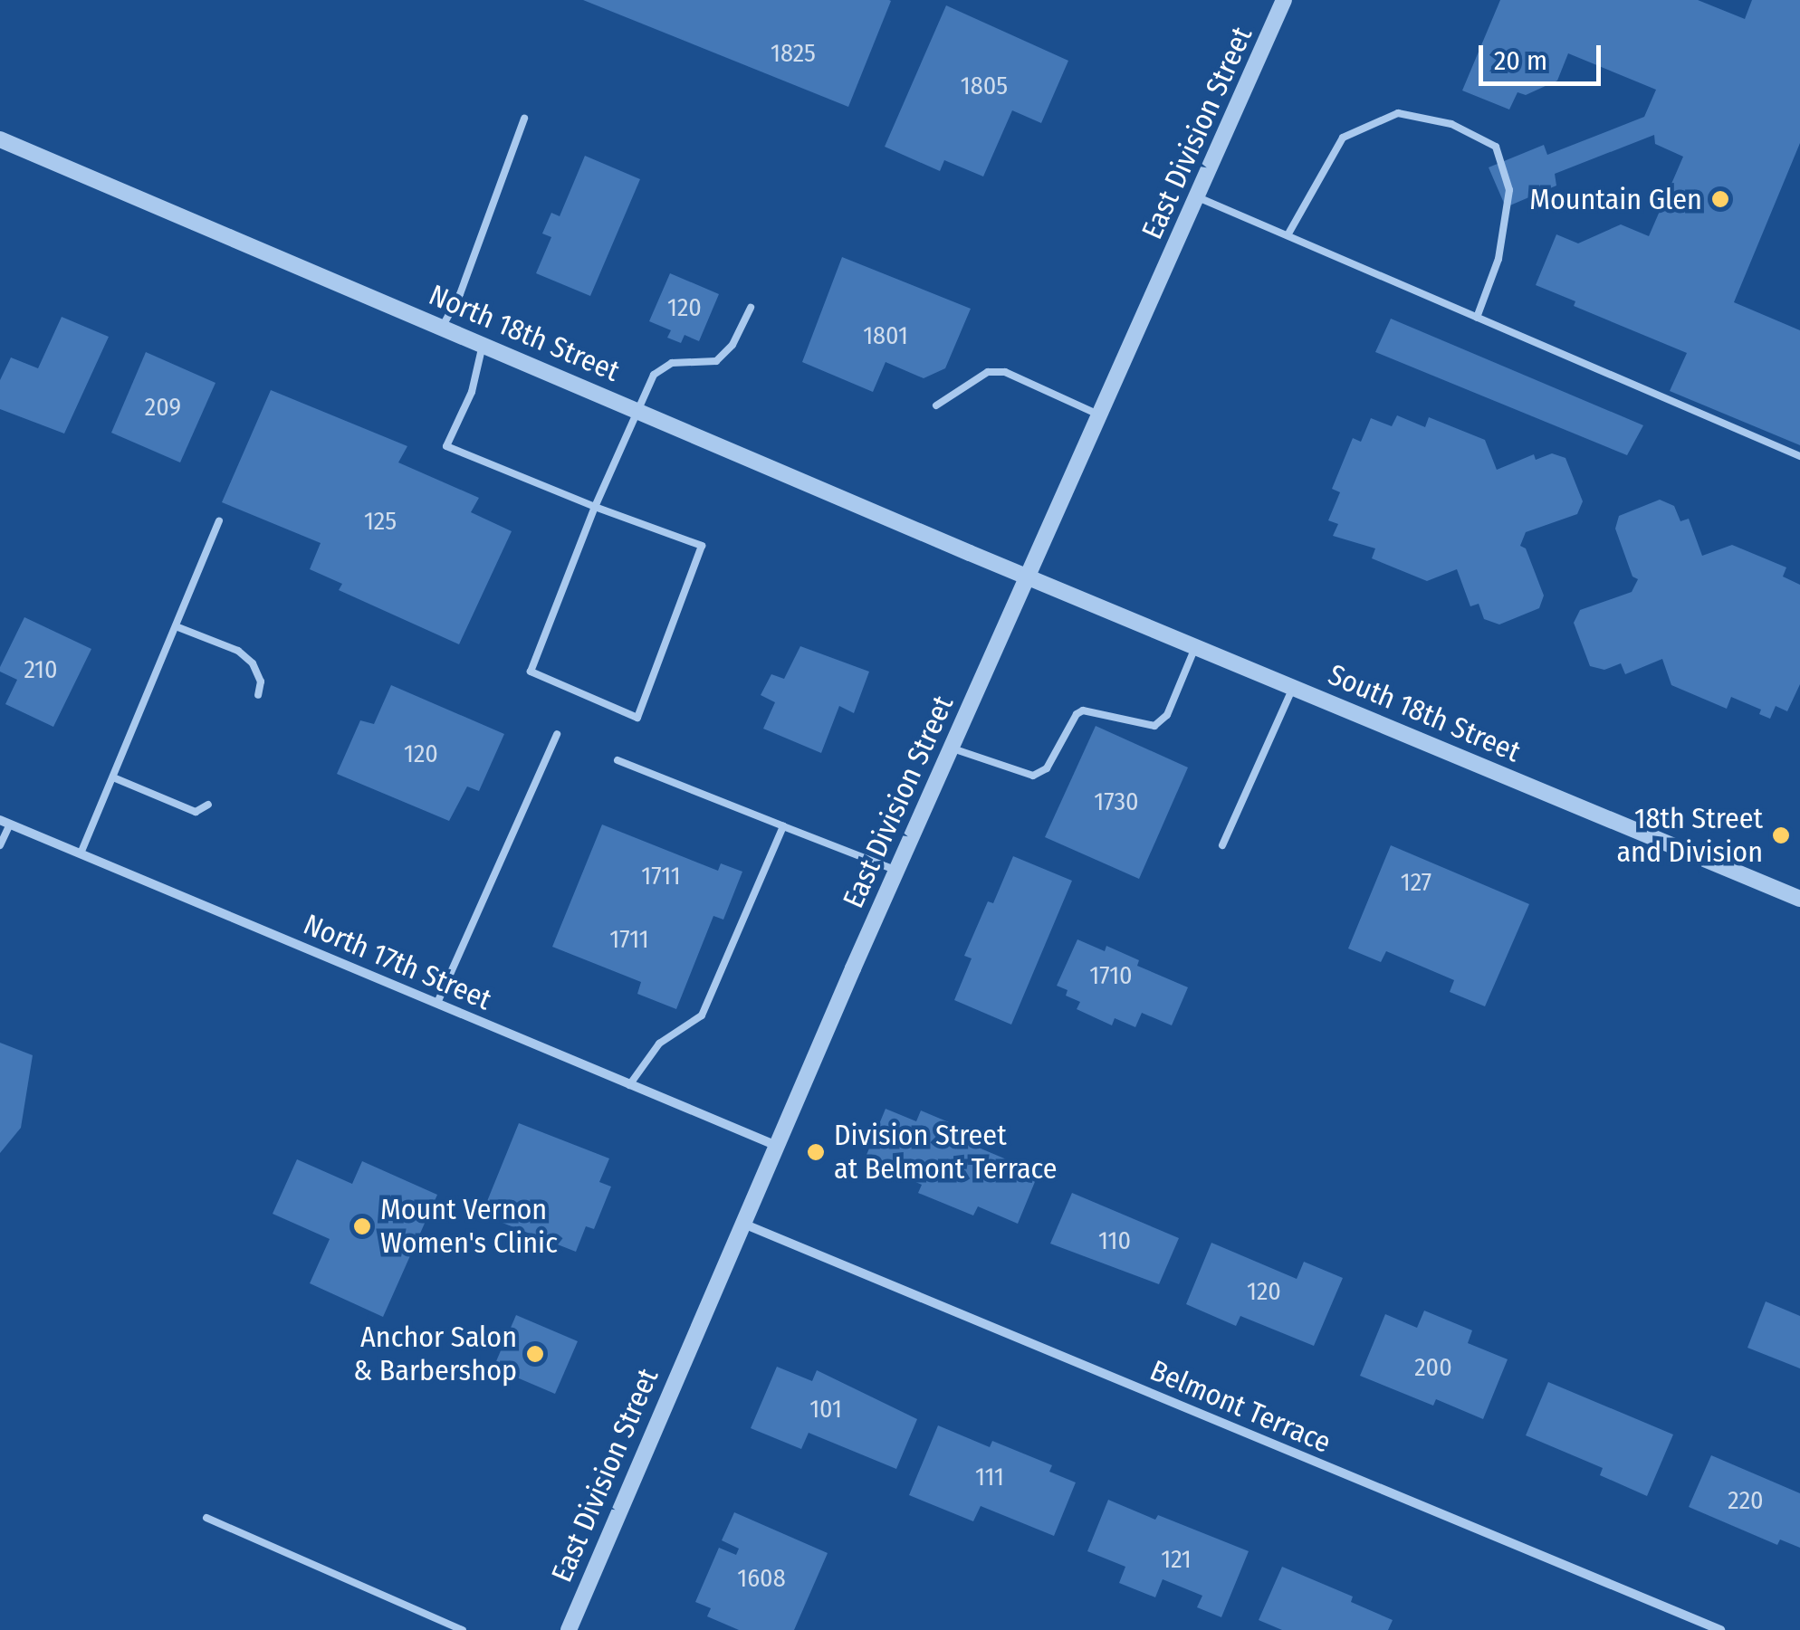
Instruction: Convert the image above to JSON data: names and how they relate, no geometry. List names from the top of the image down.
{
  "streets": {
    "street": [
      "East Division Street",
      "North 18th Street",
      "South 18th Street",
      "North 17th Street",
      "Belmont Terrace"
    ]
  },
  "crossings": [
    ["East Division Street", "North 18th Street"],
    ["East Division Street", "South 18th Street"],
    ["East Division Street", "North 17th Street"],
    ["East Division Street", "Belmont Terrace"],
    ["North 18th Street", "South 18th Street"]
  ],
  "places": [
    "Mountain Glen",
    "18th Street and Division",
    "Division Street at Belmont Terrace",
    "Mount Vernon Women's Clinic",
    "Anchor Salon & Barbershop"
  ],
  "house_numbers": [
    "1825",
    "1805",
    "120",
    "1801",
    "209",
    "125",
    "210",
    "120",
    "1730",
    "1711",
    "127",
    "1711",
    "1710",
    "110",
    "120",
    "200",
    "101",
    "111",
    "220",
    "121",
    "1608"
  ],
  "scale_bar": "20 m"
}
